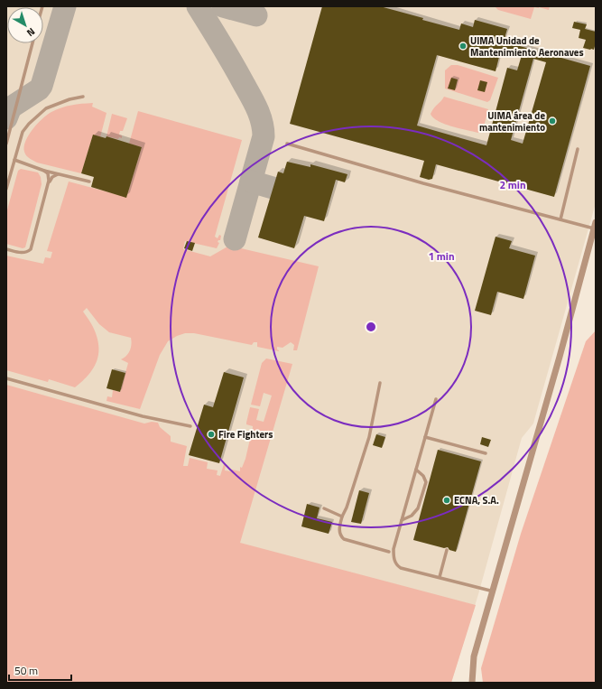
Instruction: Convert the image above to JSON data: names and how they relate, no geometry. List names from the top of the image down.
{
  "places": [
    "UIMA Unidad de Mantenimiento Aeronaves",
    "UIMA área de mantenimiento",
    "Fire Fighters",
    "ECNA, S.A."
  ],
  "scale_bar": "50 m",
  "north": "bottom right",
  "rings": ["2 min", "1 min"]
}
